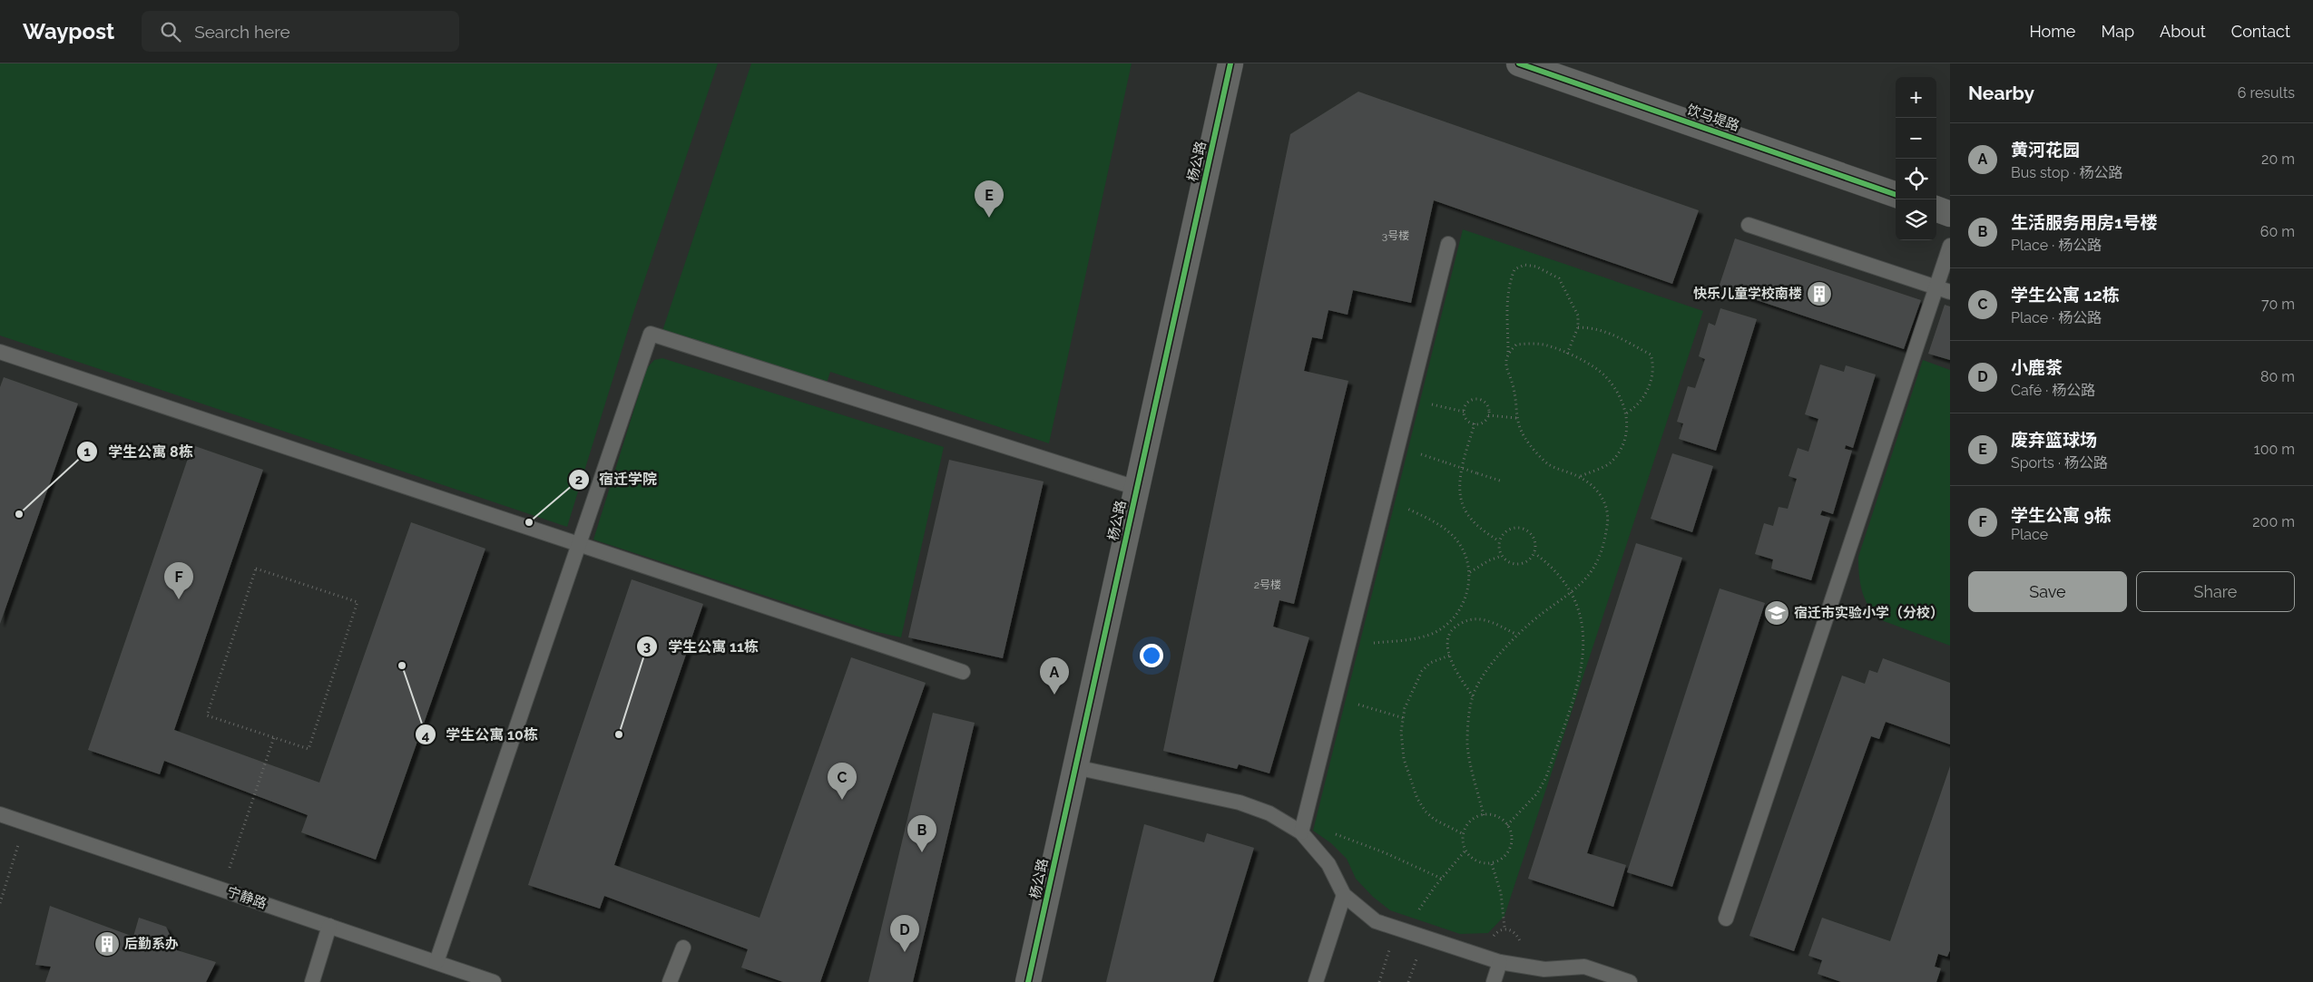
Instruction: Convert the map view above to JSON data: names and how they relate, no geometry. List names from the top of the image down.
{
  "streets": {
    "street": ["饮马堤路", "杨公路"],
    "lane": ["宁静路"]
  },
  "places": {
    "building": ["快乐儿童学校南楼", "后勤系办"],
    "other": [
      "学生公寓 8栋",
      "宿迁学院",
      "学生公寓 10栋",
      "学生公寓 11栋"
    ],
    "school or university": ["宿迁市实验小学（分校）"]
  },
  "house_numbers": ["3号楼", "2号楼"],
  "page": {
    "header": "Waypost",
    "search": "Search here",
    "nav": [
      "Home",
      "Map",
      "About",
      "Contact"
    ],
    "heading": ["Nearby", "6 results"],
    "map_buttons": ["+", "−"],
    "list": [
      {
        "mark": "A",
        "name": "黄河花园",
        "note": "Bus stop · 杨公路",
        "value": "20 m"
      },
      {
        "mark": "B",
        "name": "生活服务用房1号楼",
        "note": "Place · 杨公路",
        "value": "60 m"
      },
      {
        "mark": "C",
        "name": "学生公寓 12栋",
        "note": "Place · 杨公路",
        "value": "70 m"
      },
      {
        "mark": "D",
        "name": "小鹿茶",
        "note": "Café · 杨公路",
        "value": "80 m"
      },
      {
        "mark": "E",
        "name": "废弃篮球场",
        "note": "Sports · 杨公路",
        "value": "100 m"
      },
      {
        "mark": "F",
        "name": "学生公寓 9栋",
        "note": "Place",
        "value": "200 m"
      }
    ],
    "pins": [
      "E",
      "F",
      "A",
      "C",
      "B",
      "D"
    ],
    "buttons": ["Save", "Share"]
  }
}
